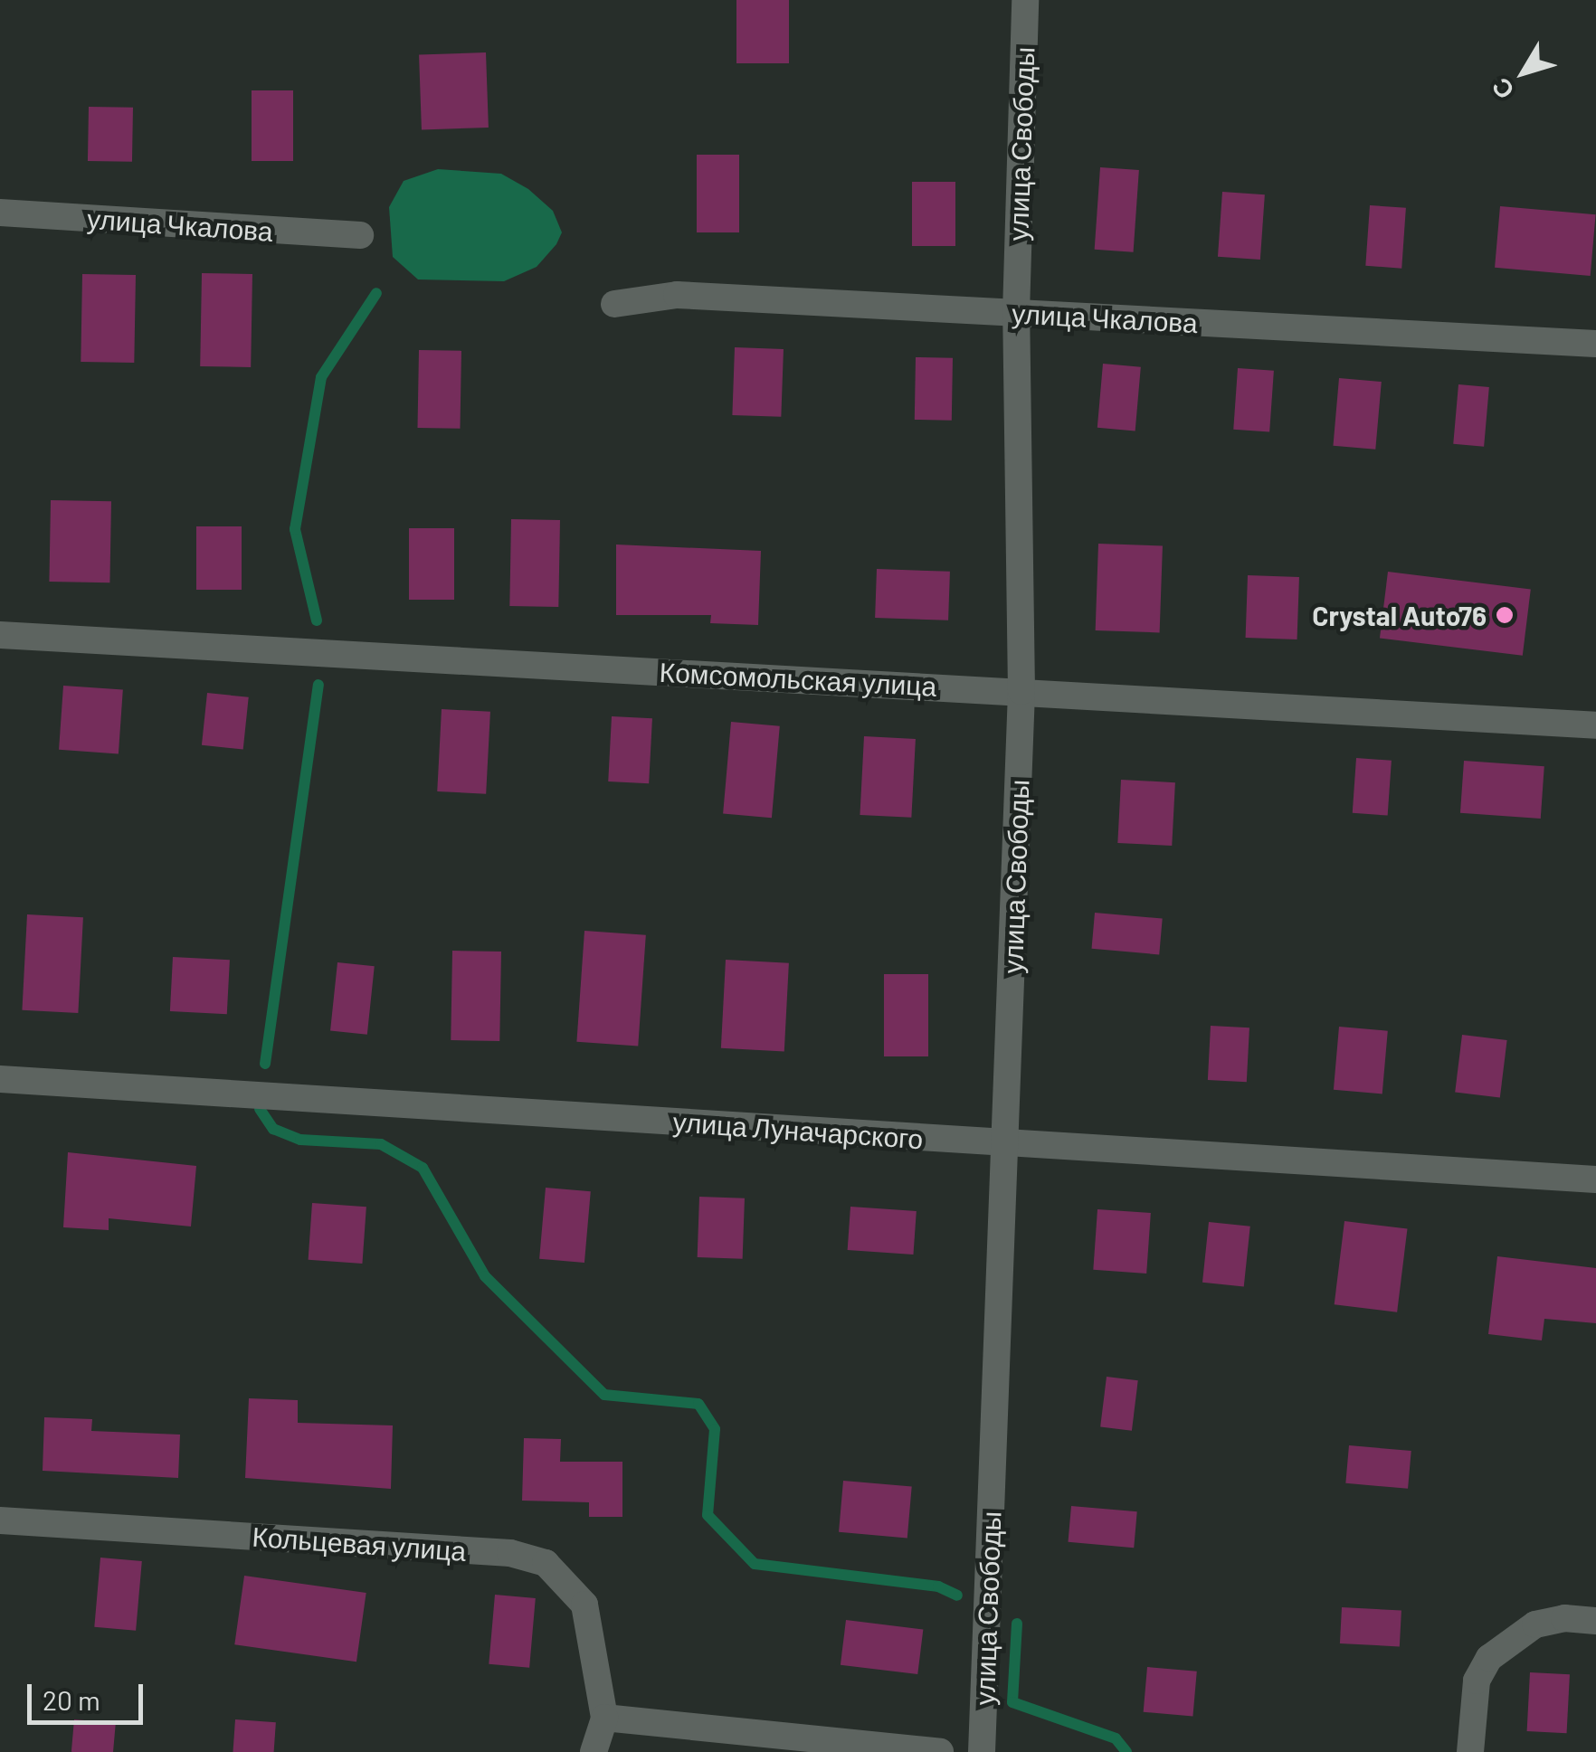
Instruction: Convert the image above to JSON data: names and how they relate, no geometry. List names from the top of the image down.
{
  "streets": {
    "street": [
      "улица Свободы",
      "улица Чкалова",
      "Комсомольская улица",
      "улица Луначарского",
      "Кольцевая улица"
    ]
  },
  "crossings": [
    ["улица Свободы", "улица Чкалова"],
    ["улица Свободы", "Комсомольская улица"],
    ["улица Свободы", "улица Луначарского"]
  ],
  "places": ["Crystal Auto76"],
  "scale_bar": "20 m",
  "north": "bottom left"
}
